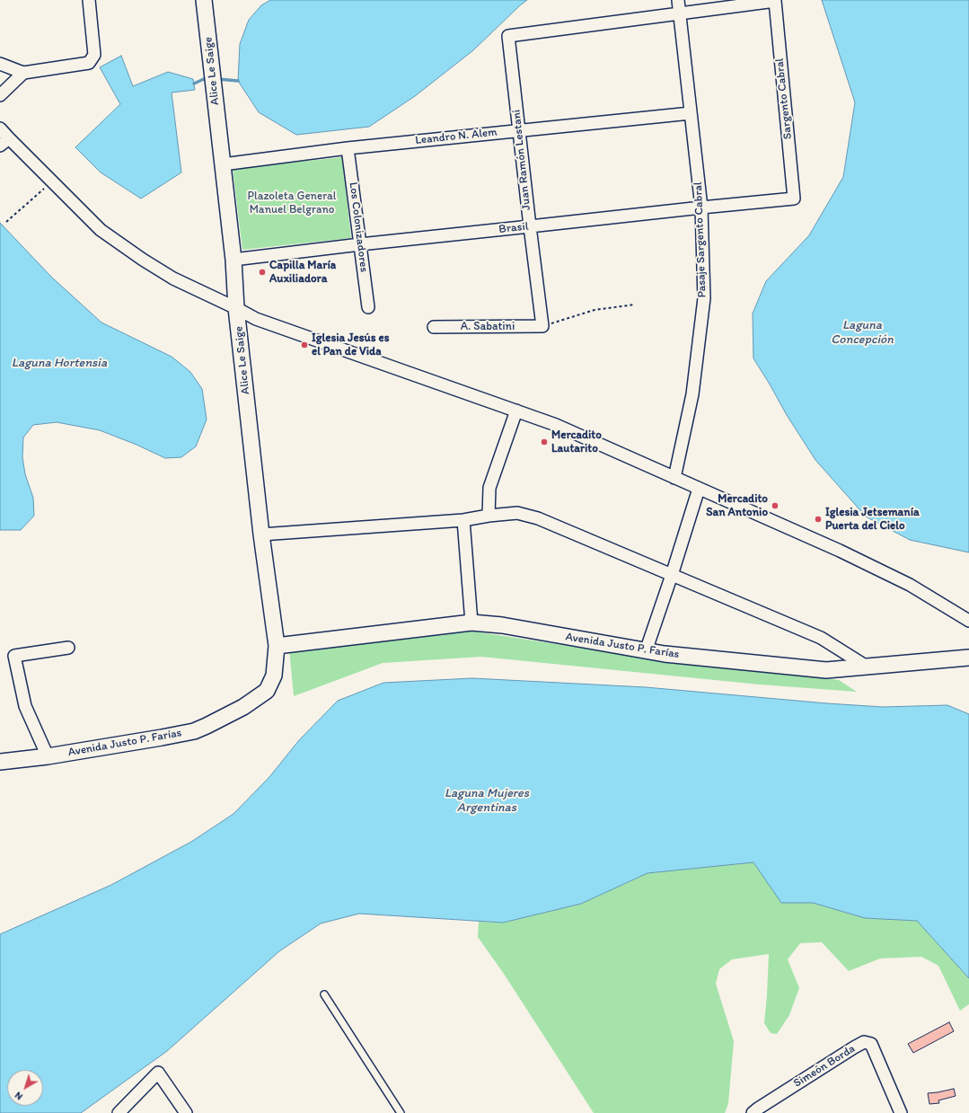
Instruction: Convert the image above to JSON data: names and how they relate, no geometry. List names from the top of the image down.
{
  "streets": {
    "street": [
      "Alice Le Saige",
      "Sargento Cabral",
      "Leandro N. Alem",
      "Juan Ramón Lestani",
      "Los Colonizadores",
      "Brasil",
      "Pasaje Sargento Cabral",
      "A. Sabatini",
      "Avenida Justo P. Farías",
      "Simeón Borda"
    ]
  },
  "crossings": [
    ["Alice Le Saige", "Leandro N. Alem"],
    ["Alice Le Saige", "Brasil"],
    ["Alice Le Saige", "Avenida Justo P. Farías"],
    ["Sargento Cabral", "Brasil"],
    ["Leandro N. Alem", "Juan Ramón Lestani"],
    ["Leandro N. Alem", "Los Colonizadores"],
    ["Leandro N. Alem", "Pasaje Sargento Cabral"],
    ["Juan Ramón Lestani", "Brasil"],
    ["Juan Ramón Lestani", "Pasaje Sargento Cabral"],
    ["Juan Ramón Lestani", "A. Sabatini"],
    ["Los Colonizadores", "Brasil"],
    ["Brasil", "Pasaje Sargento Cabral"]
  ],
  "water": ["Laguna Concepción", "Laguna Hortensia", "Laguna Mujeres Argentinas"],
  "parks": ["Plazoleta General Manuel Belgrano"],
  "places": [
    "Capilla María Auxiliadora",
    "Iglesia Jesús es el Pan de Vida",
    "Mercadito Lautarito",
    "Mercadito San Antonio",
    "Iglesia Jetsemanía Puerta del Cielo"
  ],
  "north": "bottom left"
}
